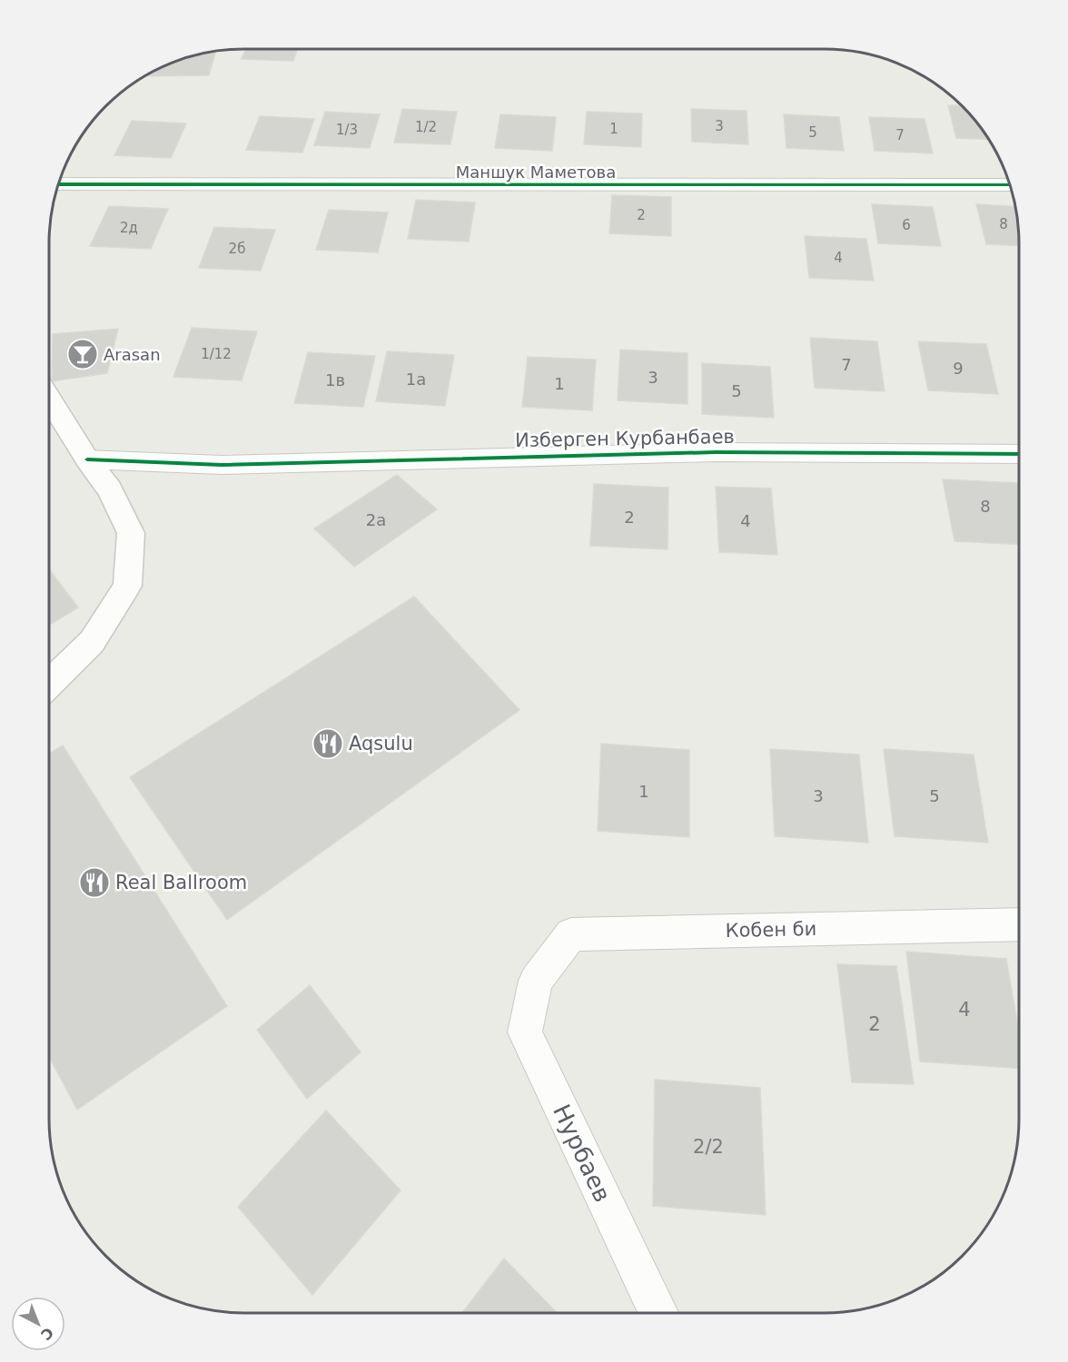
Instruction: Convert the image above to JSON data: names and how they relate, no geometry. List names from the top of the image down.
{
  "streets": {
    "street": [
      "Маншук Маметова",
      "Изберген Курбанбаев",
      "Кобен би",
      "Нурбаев"
    ]
  },
  "crossings": [
    ["Кобен би", "Нурбаев"]
  ],
  "places": {
    "bar": ["Arasan"],
    "restaurant": ["Aqsulu", "Real Ballroom"]
  },
  "house_numbers": [
    "3",
    "1/2",
    "1",
    "1/3",
    "5",
    "7",
    "2",
    "8",
    "6",
    "2д",
    "2б",
    "4",
    "1/12",
    "7",
    "9",
    "3",
    "1а",
    "1в",
    "1",
    "5",
    "8",
    "2",
    "2а",
    "4",
    "1",
    "3",
    "5",
    "4",
    "2",
    "2/2"
  ],
  "north": "bottom right"
}
